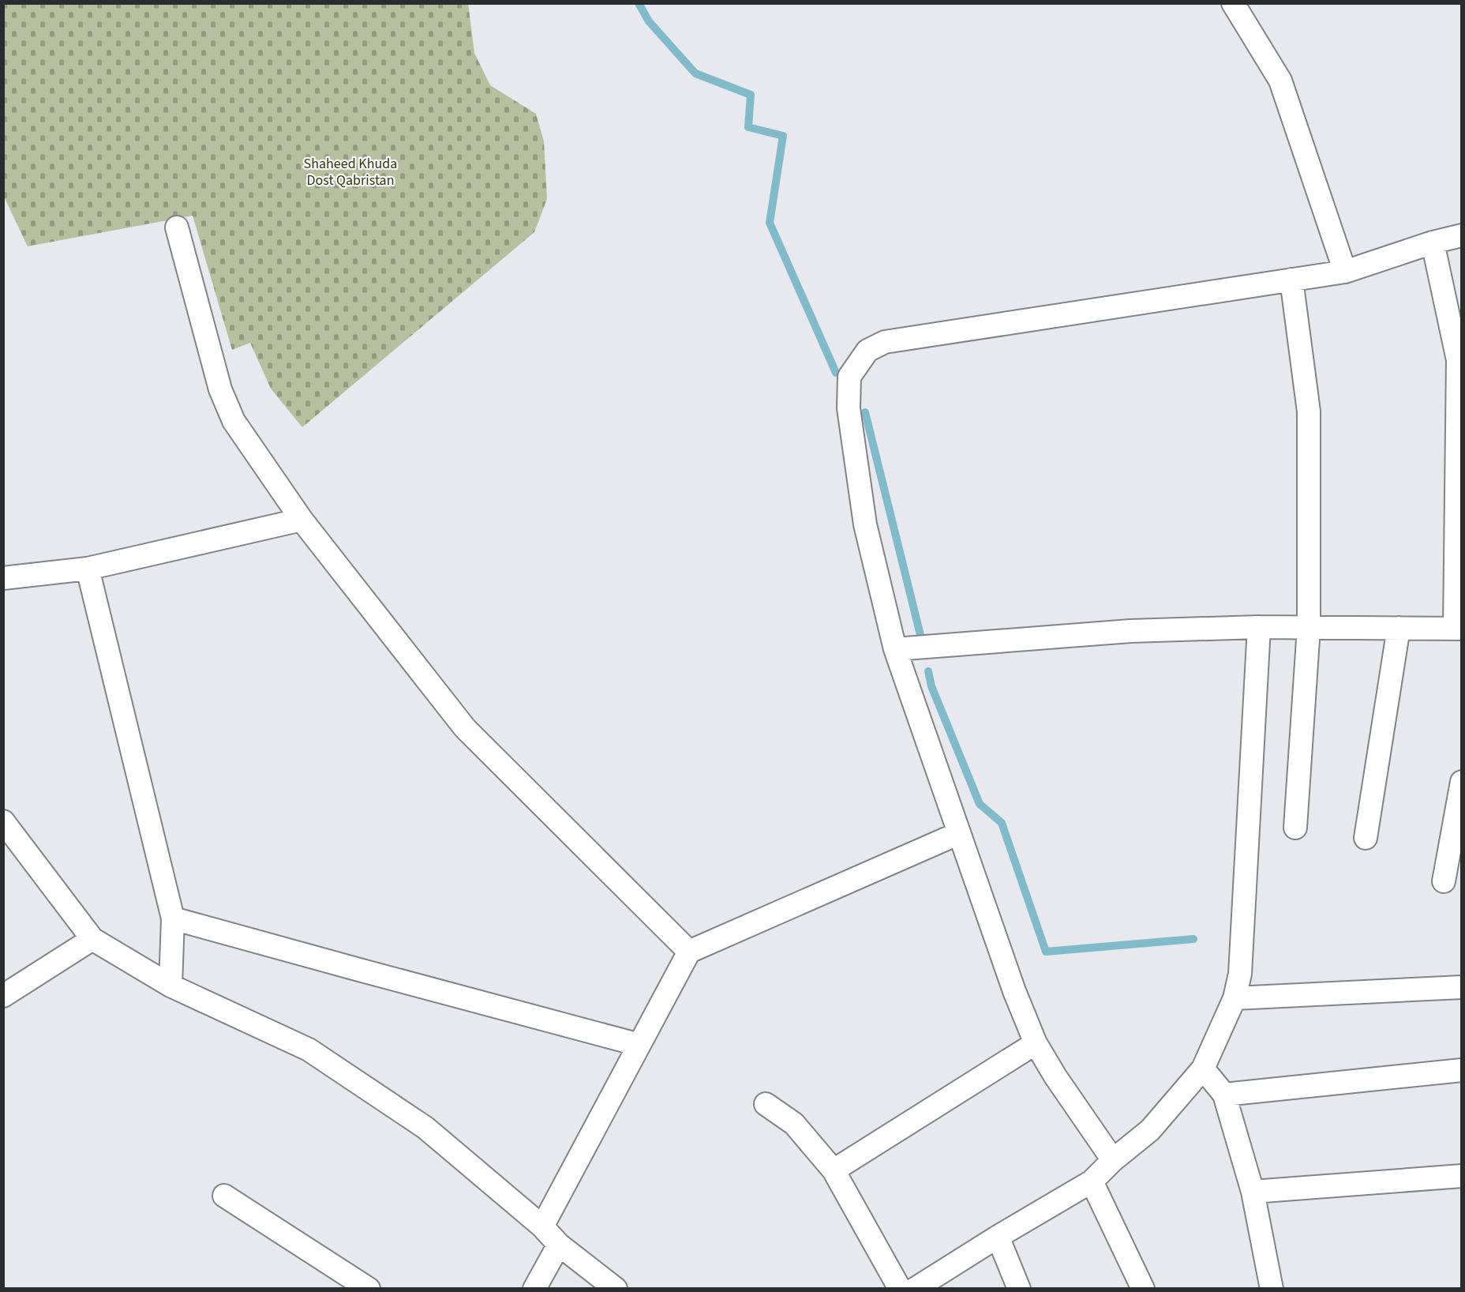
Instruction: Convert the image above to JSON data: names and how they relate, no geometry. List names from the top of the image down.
{
  "parks": ["Shaheed Khuda Dost Qabristan"]
}
